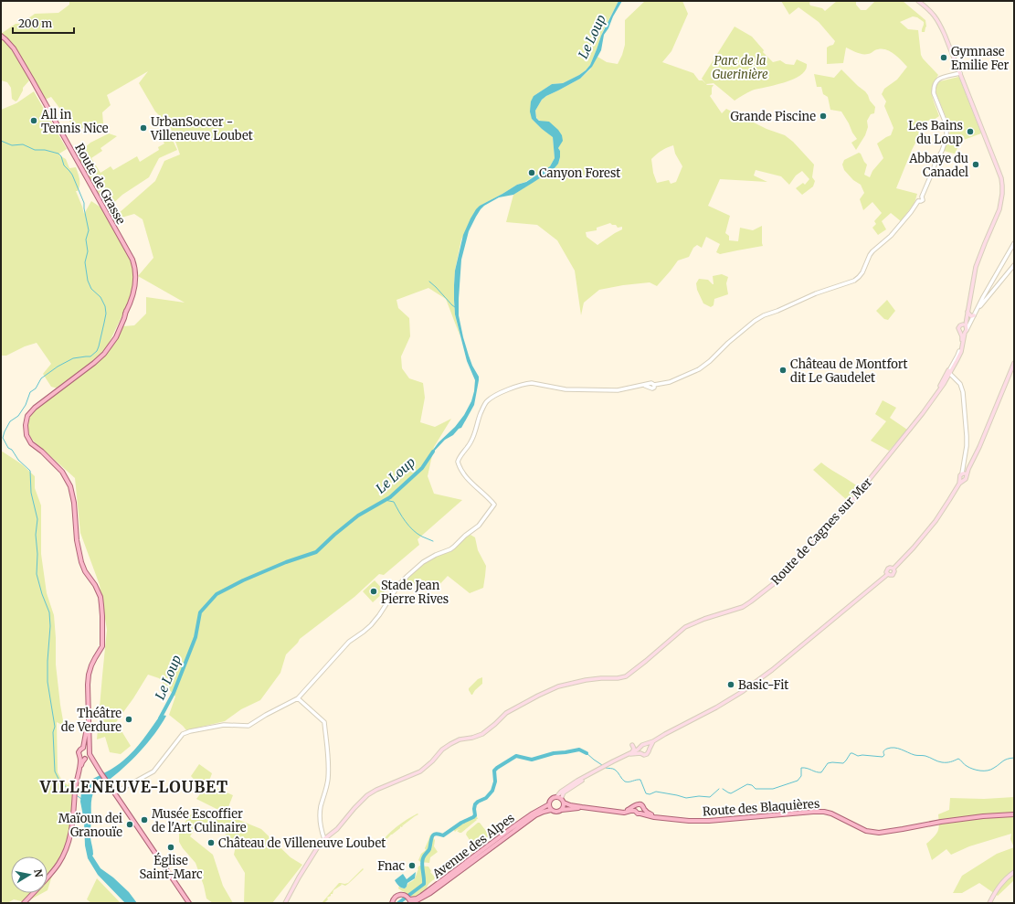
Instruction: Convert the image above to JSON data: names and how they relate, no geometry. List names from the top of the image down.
{
  "streets": {
    "main road": [
      "Route de Grasse",
      "Route de Cagnes sur Mer",
      "Route des Blaquières",
      "Avenue des Alpes"
    ]
  },
  "districts": ["VILLENEUVE-LOUBET"],
  "water": ["Le Loup"],
  "parks": ["Parc de la Guerinière"],
  "places": [
    "Gymnase Emilie Fer",
    "Grande Piscine",
    "All in Tennis Nice",
    "UrbanSoccer - Villeneuve Loubet",
    "Les Bains du Loup",
    "Abbaye du Canadel",
    "Canyon Forest",
    "Château de Montfort dit Le Gaudelet",
    "Stade Jean Pierre Rives",
    "Basic-Fit",
    "Théâtre de Verdure",
    "Musée Escoffier de l'Art Culinaire",
    "Maïoun dei Granouïe",
    "Château de Villeneuve Loubet",
    "Église Saint-Marc",
    "Fnac"
  ],
  "scale_bar": "200 m",
  "north": "right"
}
